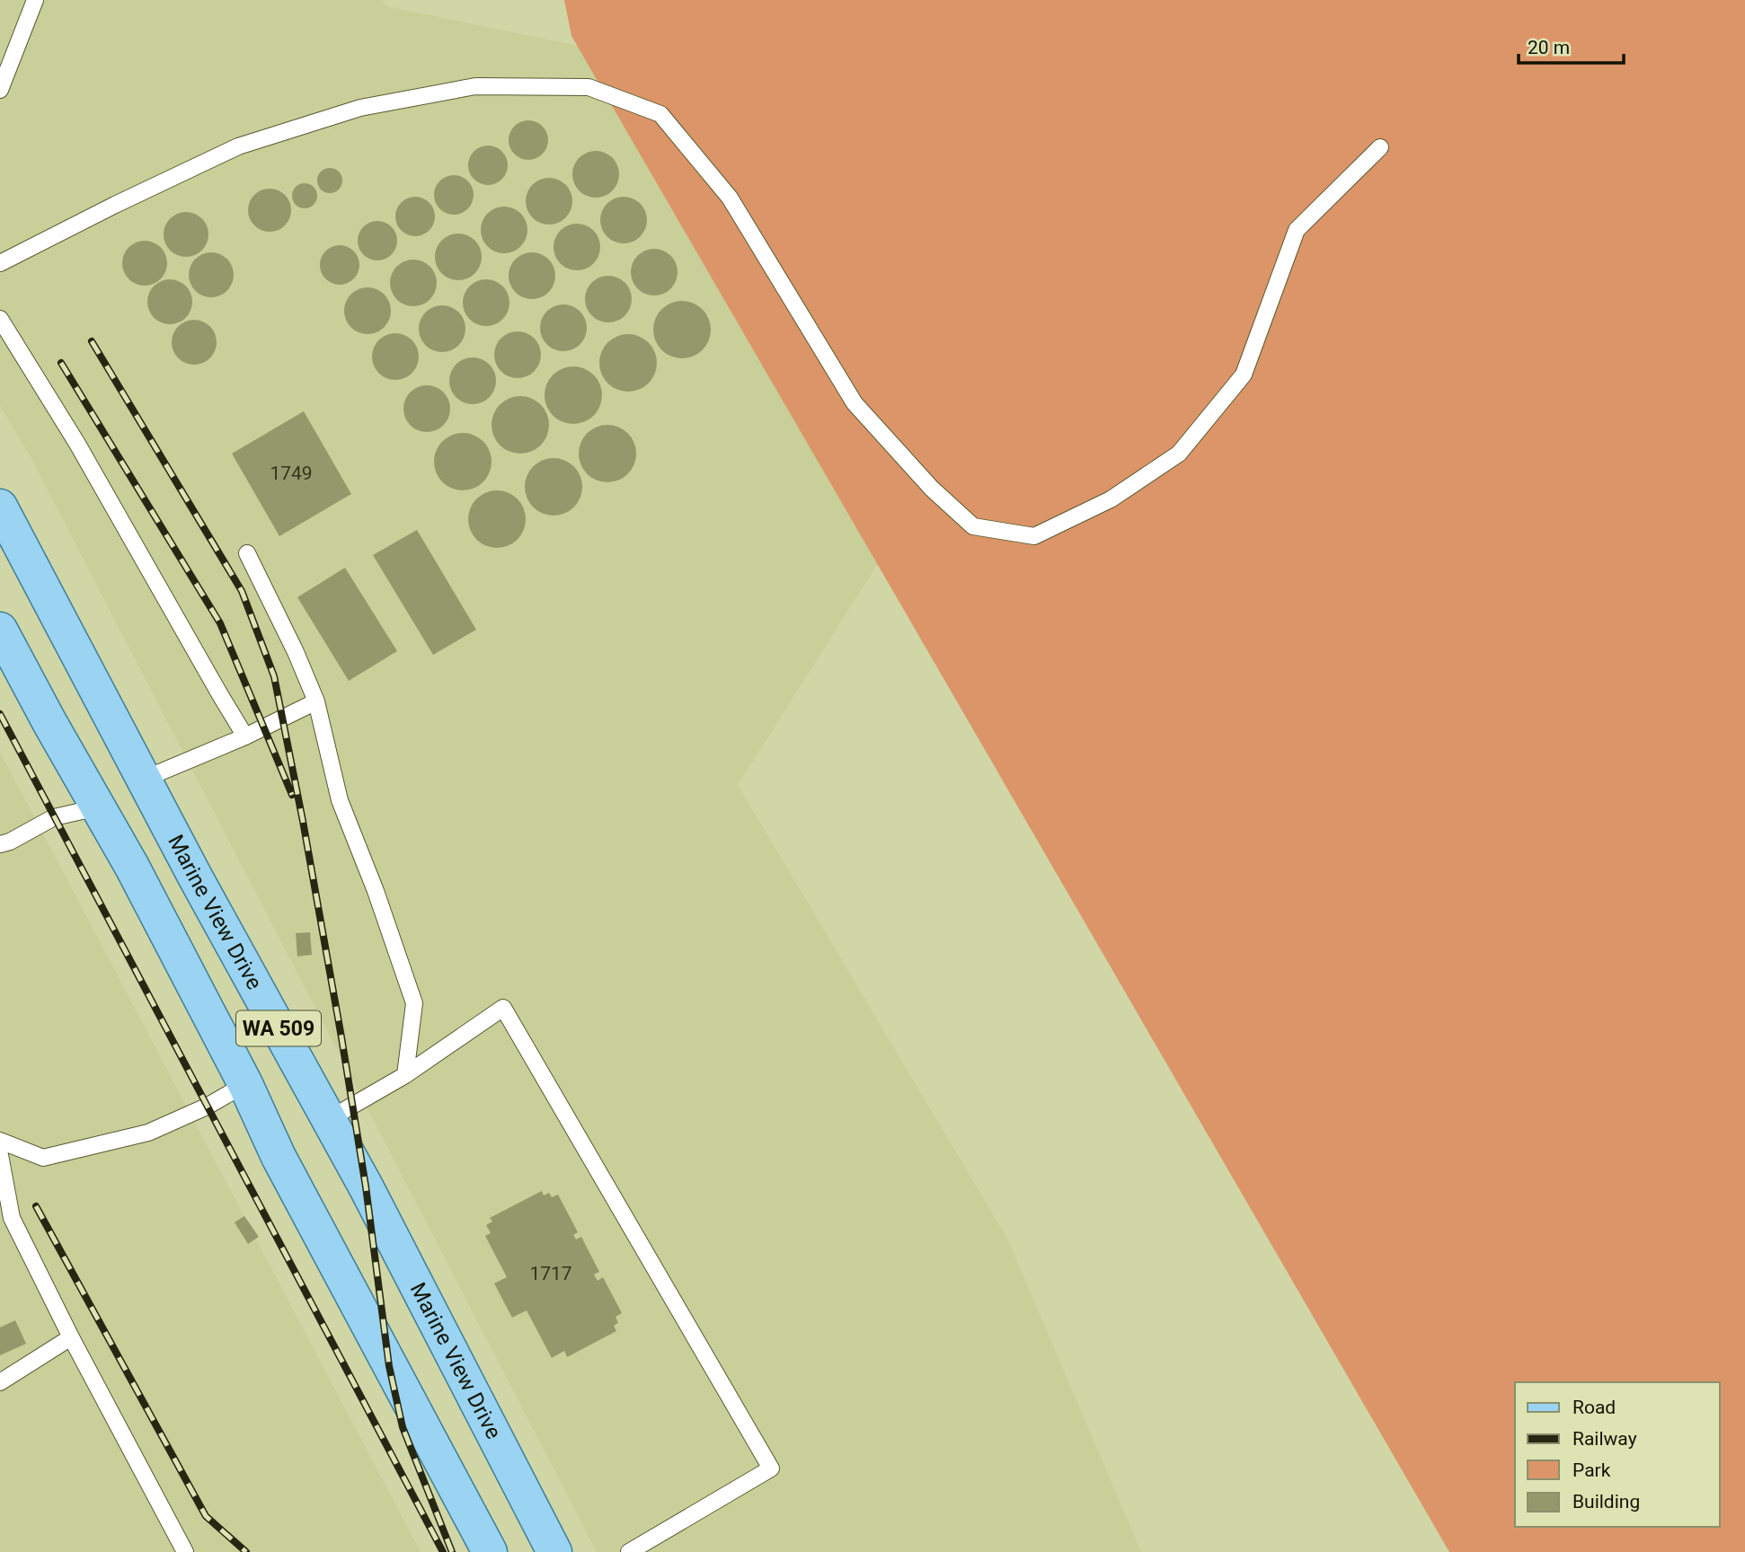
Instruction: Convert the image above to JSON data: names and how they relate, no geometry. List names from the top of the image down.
{
  "streets": {
    "main road": ["Marine View Drive", "WA 509"]
  },
  "house_numbers": ["1749", "1717"],
  "legend": [
    "Road",
    "Railway",
    "Park",
    "Building"
  ],
  "scale_bar": "20 m"
}
